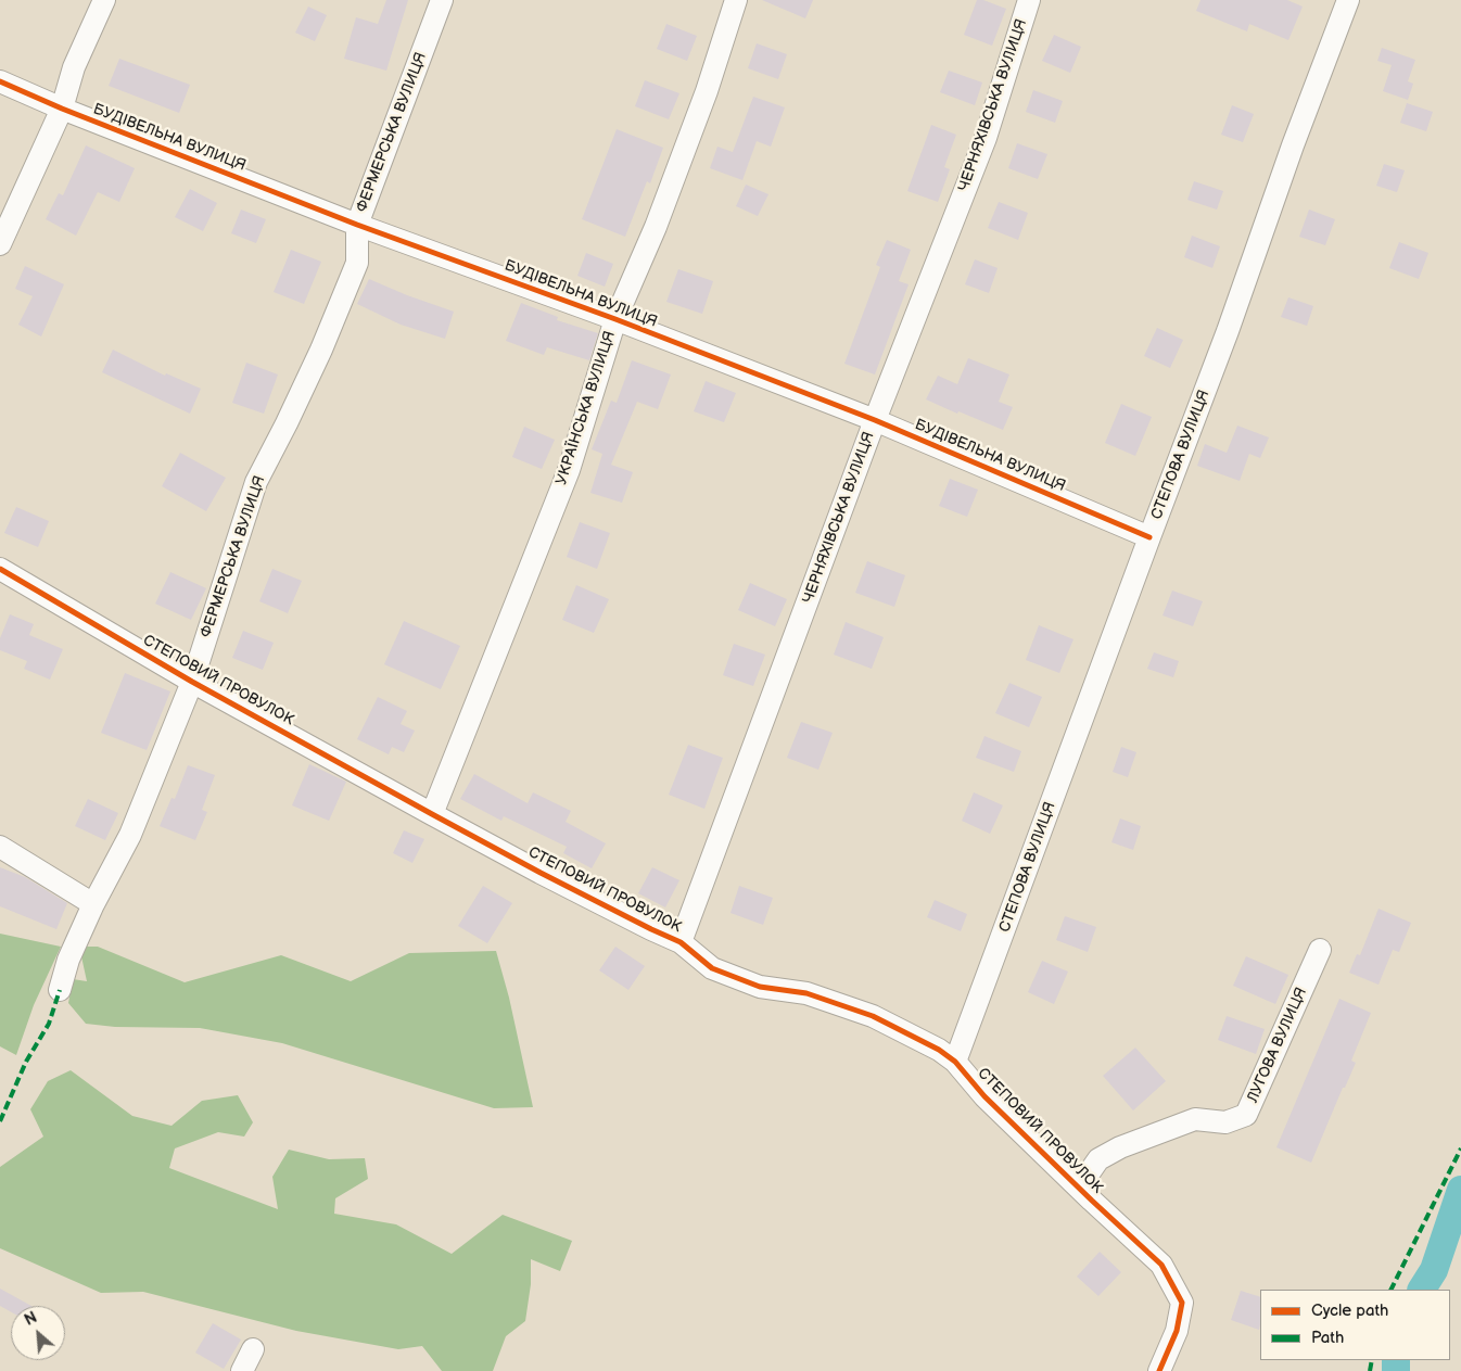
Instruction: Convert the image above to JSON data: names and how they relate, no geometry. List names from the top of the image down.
{
  "streets": {
    "street": [
      "ЧЕРНЯХІВСЬКА ВУЛИЦЯ",
      "ФЕРМЕРСЬКА ВУЛИЦЯ",
      "БУДІВЕЛЬНА ВУЛИЦЯ",
      "УКРАЇНСЬКА ВУЛИЦЯ",
      "СТЕПОВА ВУЛИЦЯ",
      "СТЕПОВИЙ ПРОВУЛОК",
      "ЛУГОВА ВУЛИЦЯ"
    ]
  },
  "crossings": [
    ["ЧЕРНЯХІВСЬКА ВУЛИЦЯ", "БУДІВЕЛЬНА ВУЛИЦЯ"],
    ["ЧЕРНЯХІВСЬКА ВУЛИЦЯ", "СТЕПОВИЙ ПРОВУЛОК"],
    ["ФЕРМЕРСЬКА ВУЛИЦЯ", "БУДІВЕЛЬНА ВУЛИЦЯ"],
    ["ФЕРМЕРСЬКА ВУЛИЦЯ", "СТЕПОВИЙ ПРОВУЛОК"],
    ["БУДІВЕЛЬНА ВУЛИЦЯ", "УКРАЇНСЬКА ВУЛИЦЯ"],
    ["БУДІВЕЛЬНА ВУЛИЦЯ", "СТЕПОВА ВУЛИЦЯ"],
    ["УКРАЇНСЬКА ВУЛИЦЯ", "СТЕПОВИЙ ПРОВУЛОК"],
    ["СТЕПОВА ВУЛИЦЯ", "СТЕПОВИЙ ПРОВУЛОК"],
    ["СТЕПОВИЙ ПРОВУЛОК", "ЛУГОВА ВУЛИЦЯ"]
  ],
  "legend": ["Cycle path", "Path"],
  "north": "top left"
}
